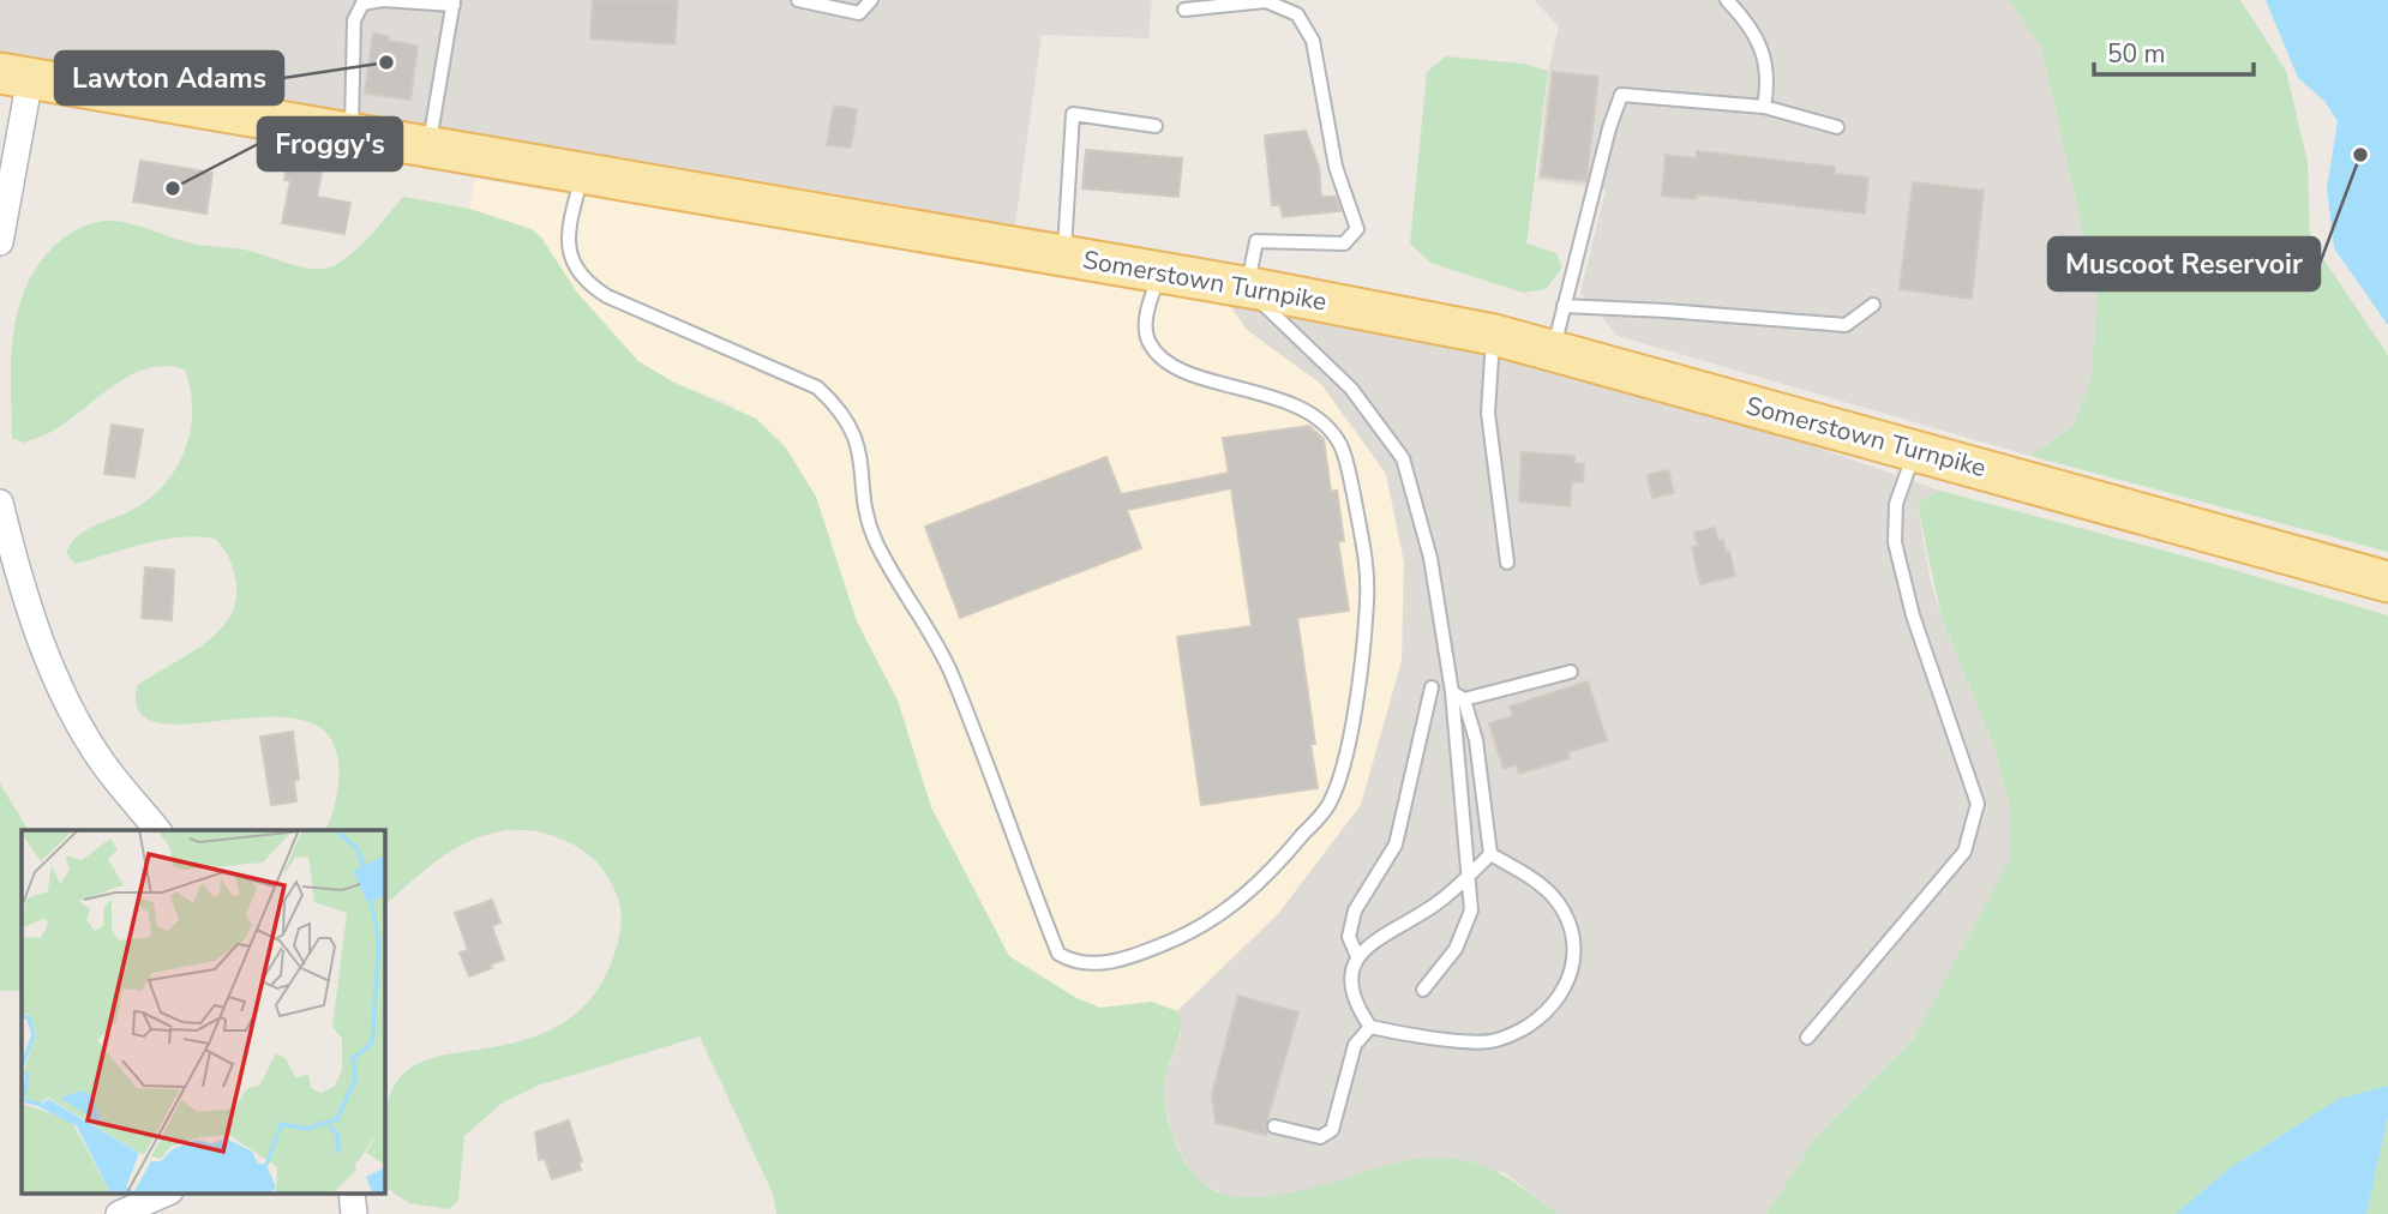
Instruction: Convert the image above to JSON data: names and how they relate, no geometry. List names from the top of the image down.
{
  "streets": {
    "main road": ["Somerstown Turnpike"]
  },
  "places": ["Lawton Adams", "Muscoot Reservoir", "Froggy's"],
  "scale_bar": "50 m"
}
